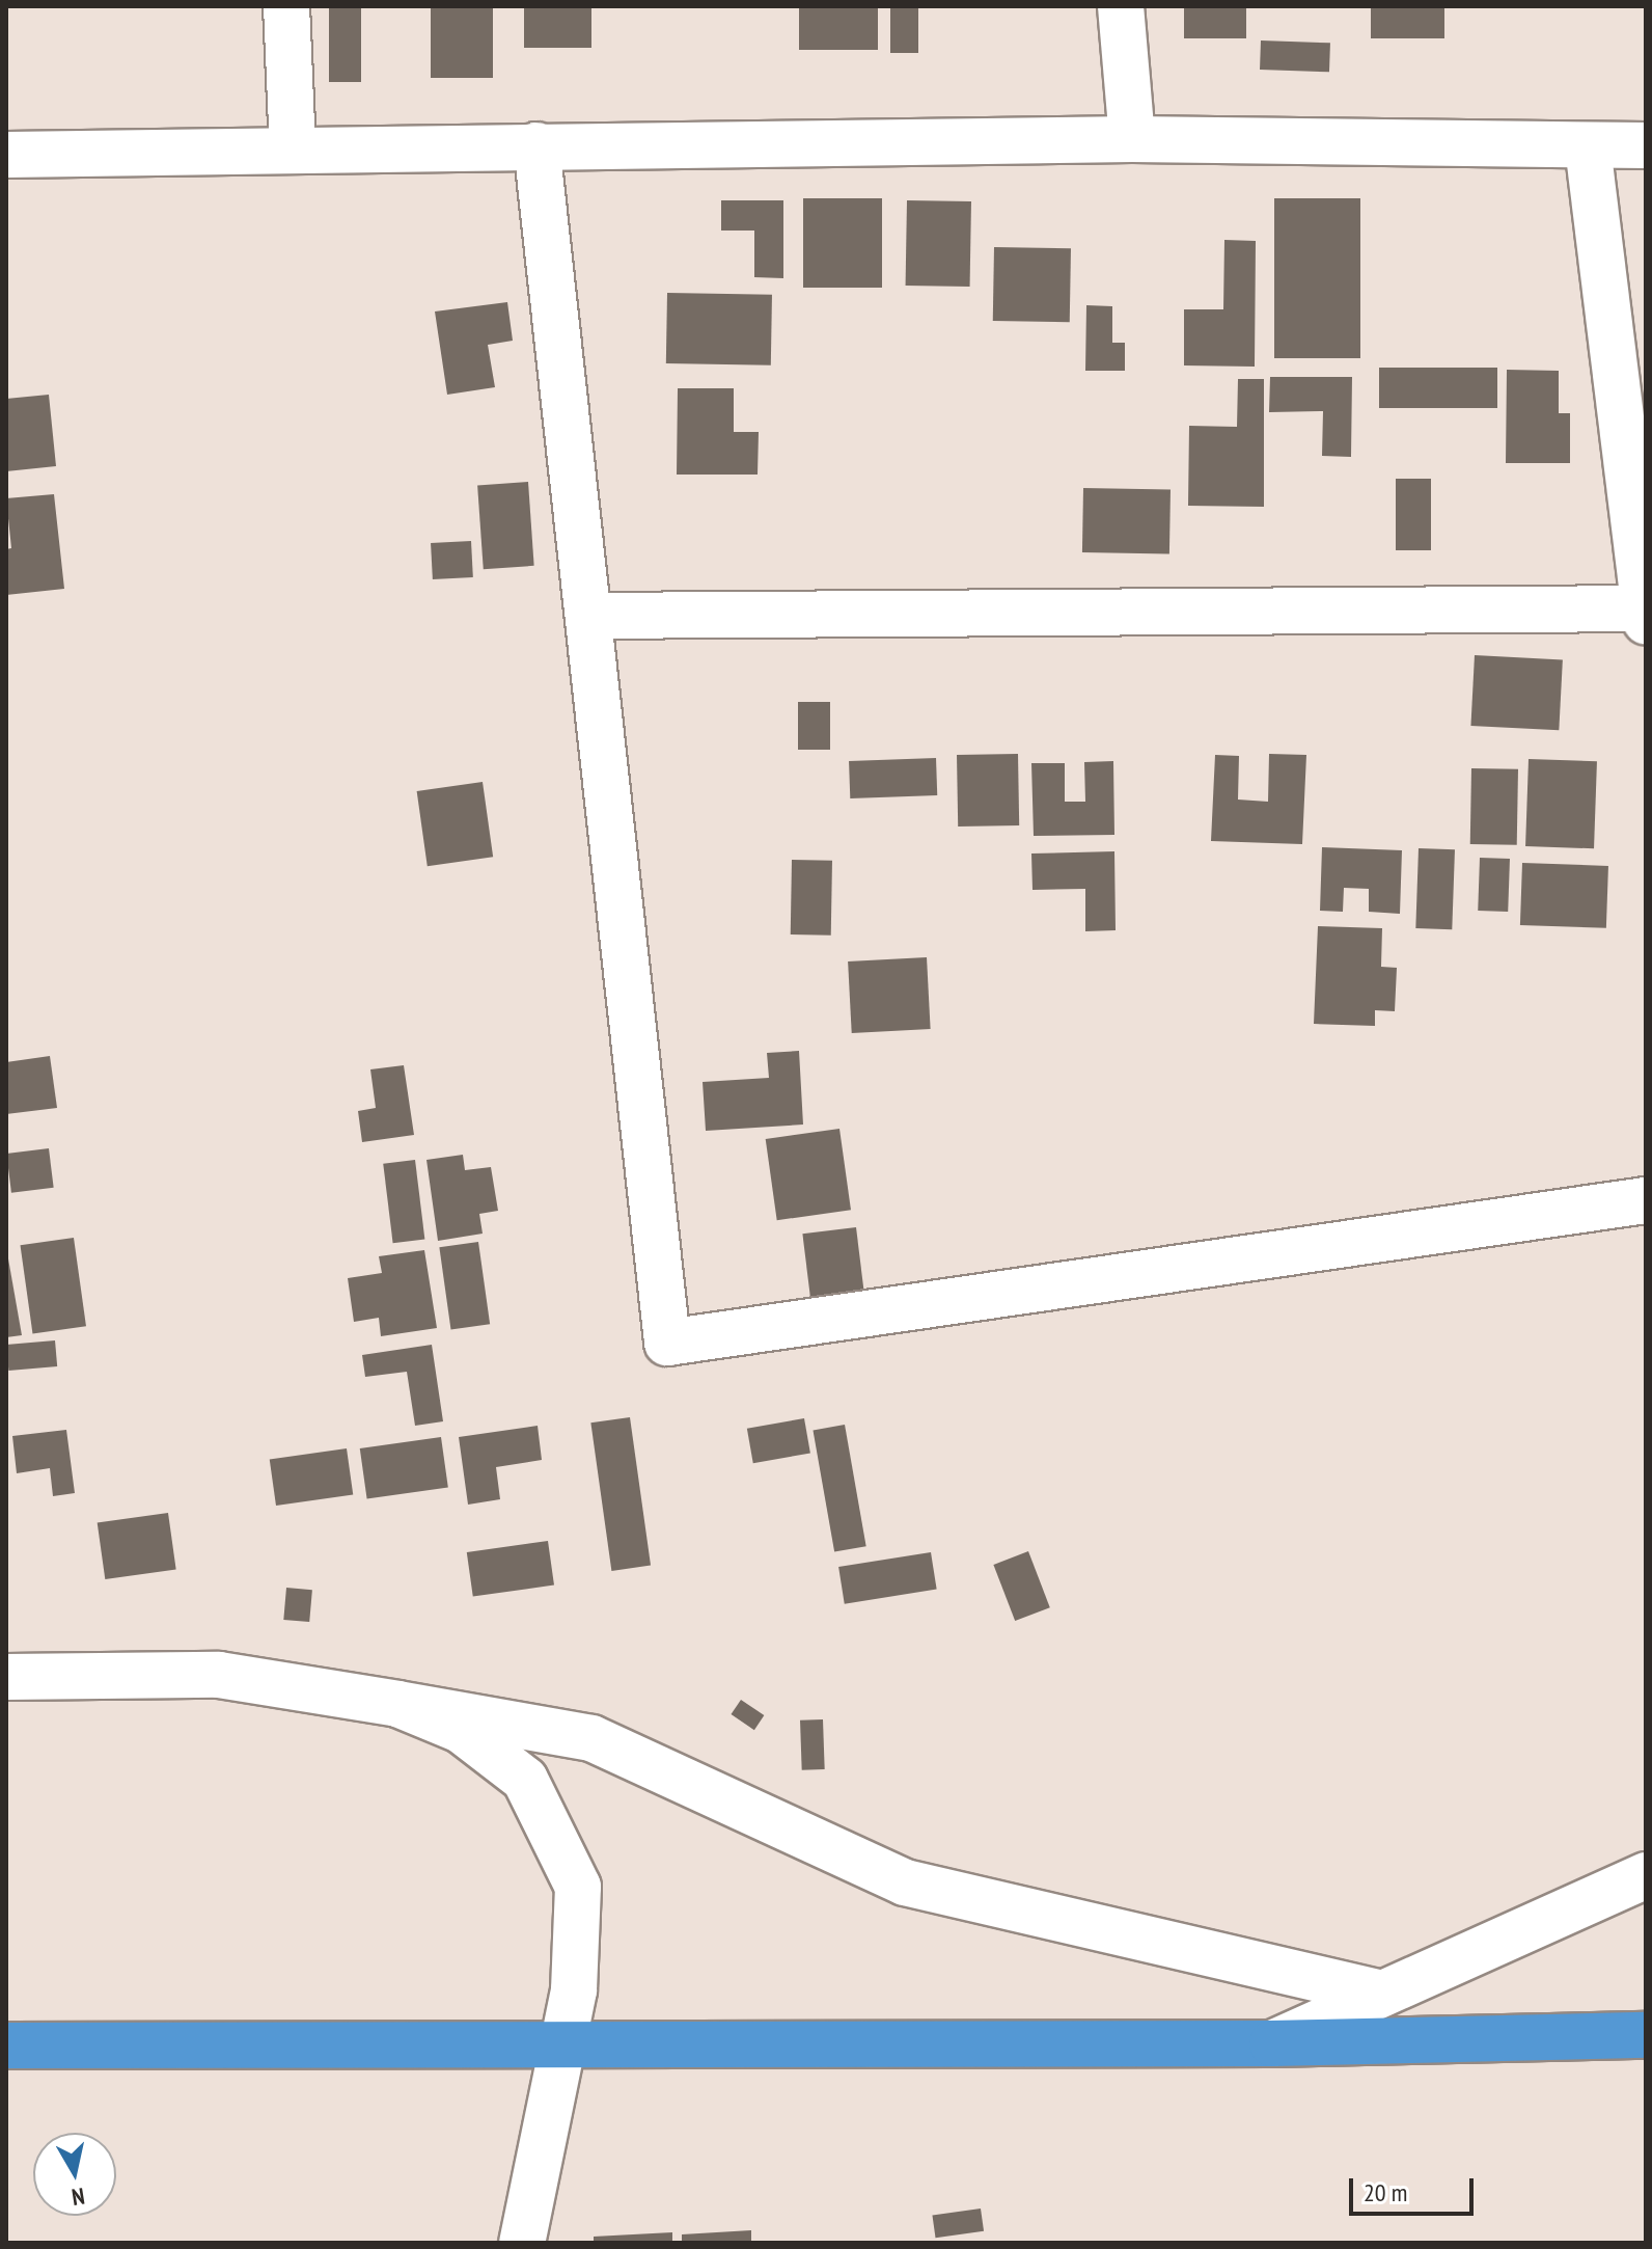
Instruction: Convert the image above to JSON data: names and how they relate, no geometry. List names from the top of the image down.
{
  "scale_bar": "20 m",
  "north": "bottom"
}
